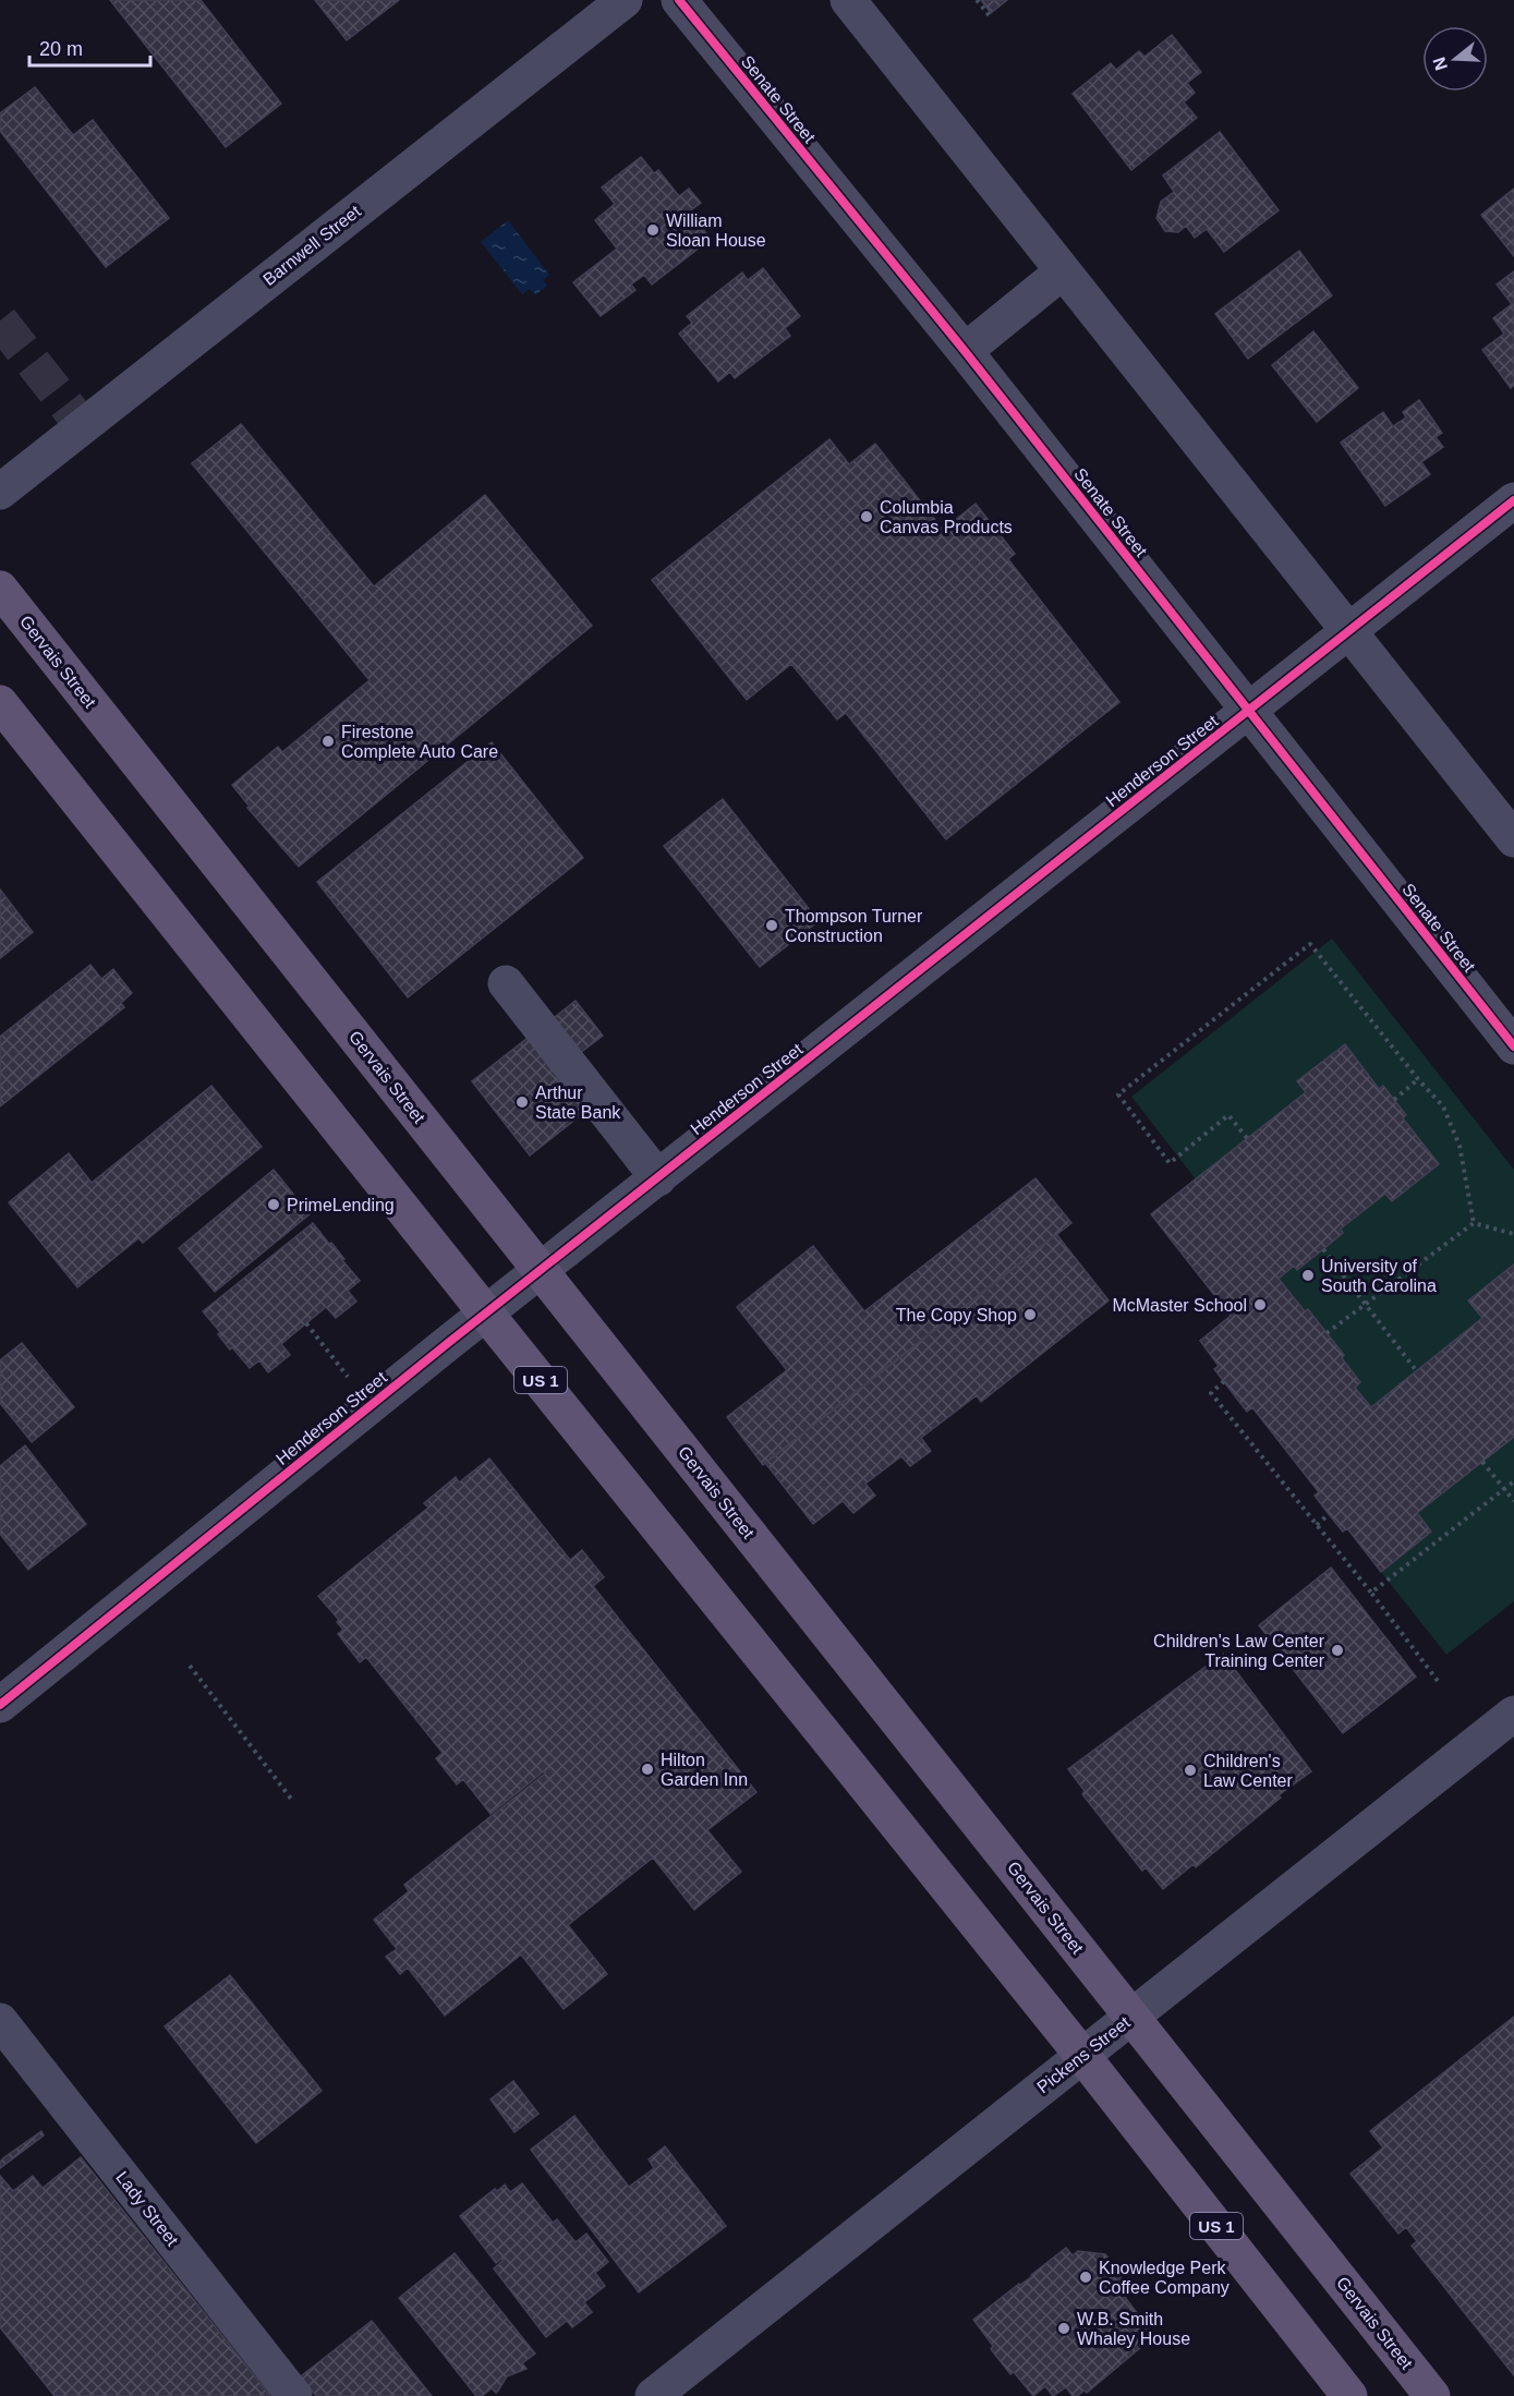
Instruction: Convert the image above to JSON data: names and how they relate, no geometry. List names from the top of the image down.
{
  "streets": {
    "main road": ["Gervais Street", "US 1"],
    "street": [
      "Senate Street",
      "Barnwell Street",
      "Henderson Street",
      "Pickens Street",
      "Lady Street"
    ]
  },
  "crossings": [
    ["Senate Street", "Henderson Street"],
    ["Gervais Street", "Henderson Street"],
    ["Gervais Street", "Pickens Street"],
    ["Henderson Street", "US 1"],
    ["US 1", "Pickens Street"]
  ],
  "places": [
    "William Sloan House",
    "Columbia Canvas Products",
    "Firestone Complete Auto Care",
    "Thompson Turner Construction",
    "Arthur State Bank",
    "PrimeLending",
    "University of South Carolina",
    "McMaster School",
    "The Copy Shop",
    "Children's Law Center Training Center",
    "Hilton Garden Inn",
    "Children's Law Center",
    "Knowledge Perk Coffee Company",
    "W.B. Smith Whaley House"
  ],
  "scale_bar": "20 m",
  "north": "left"
}
